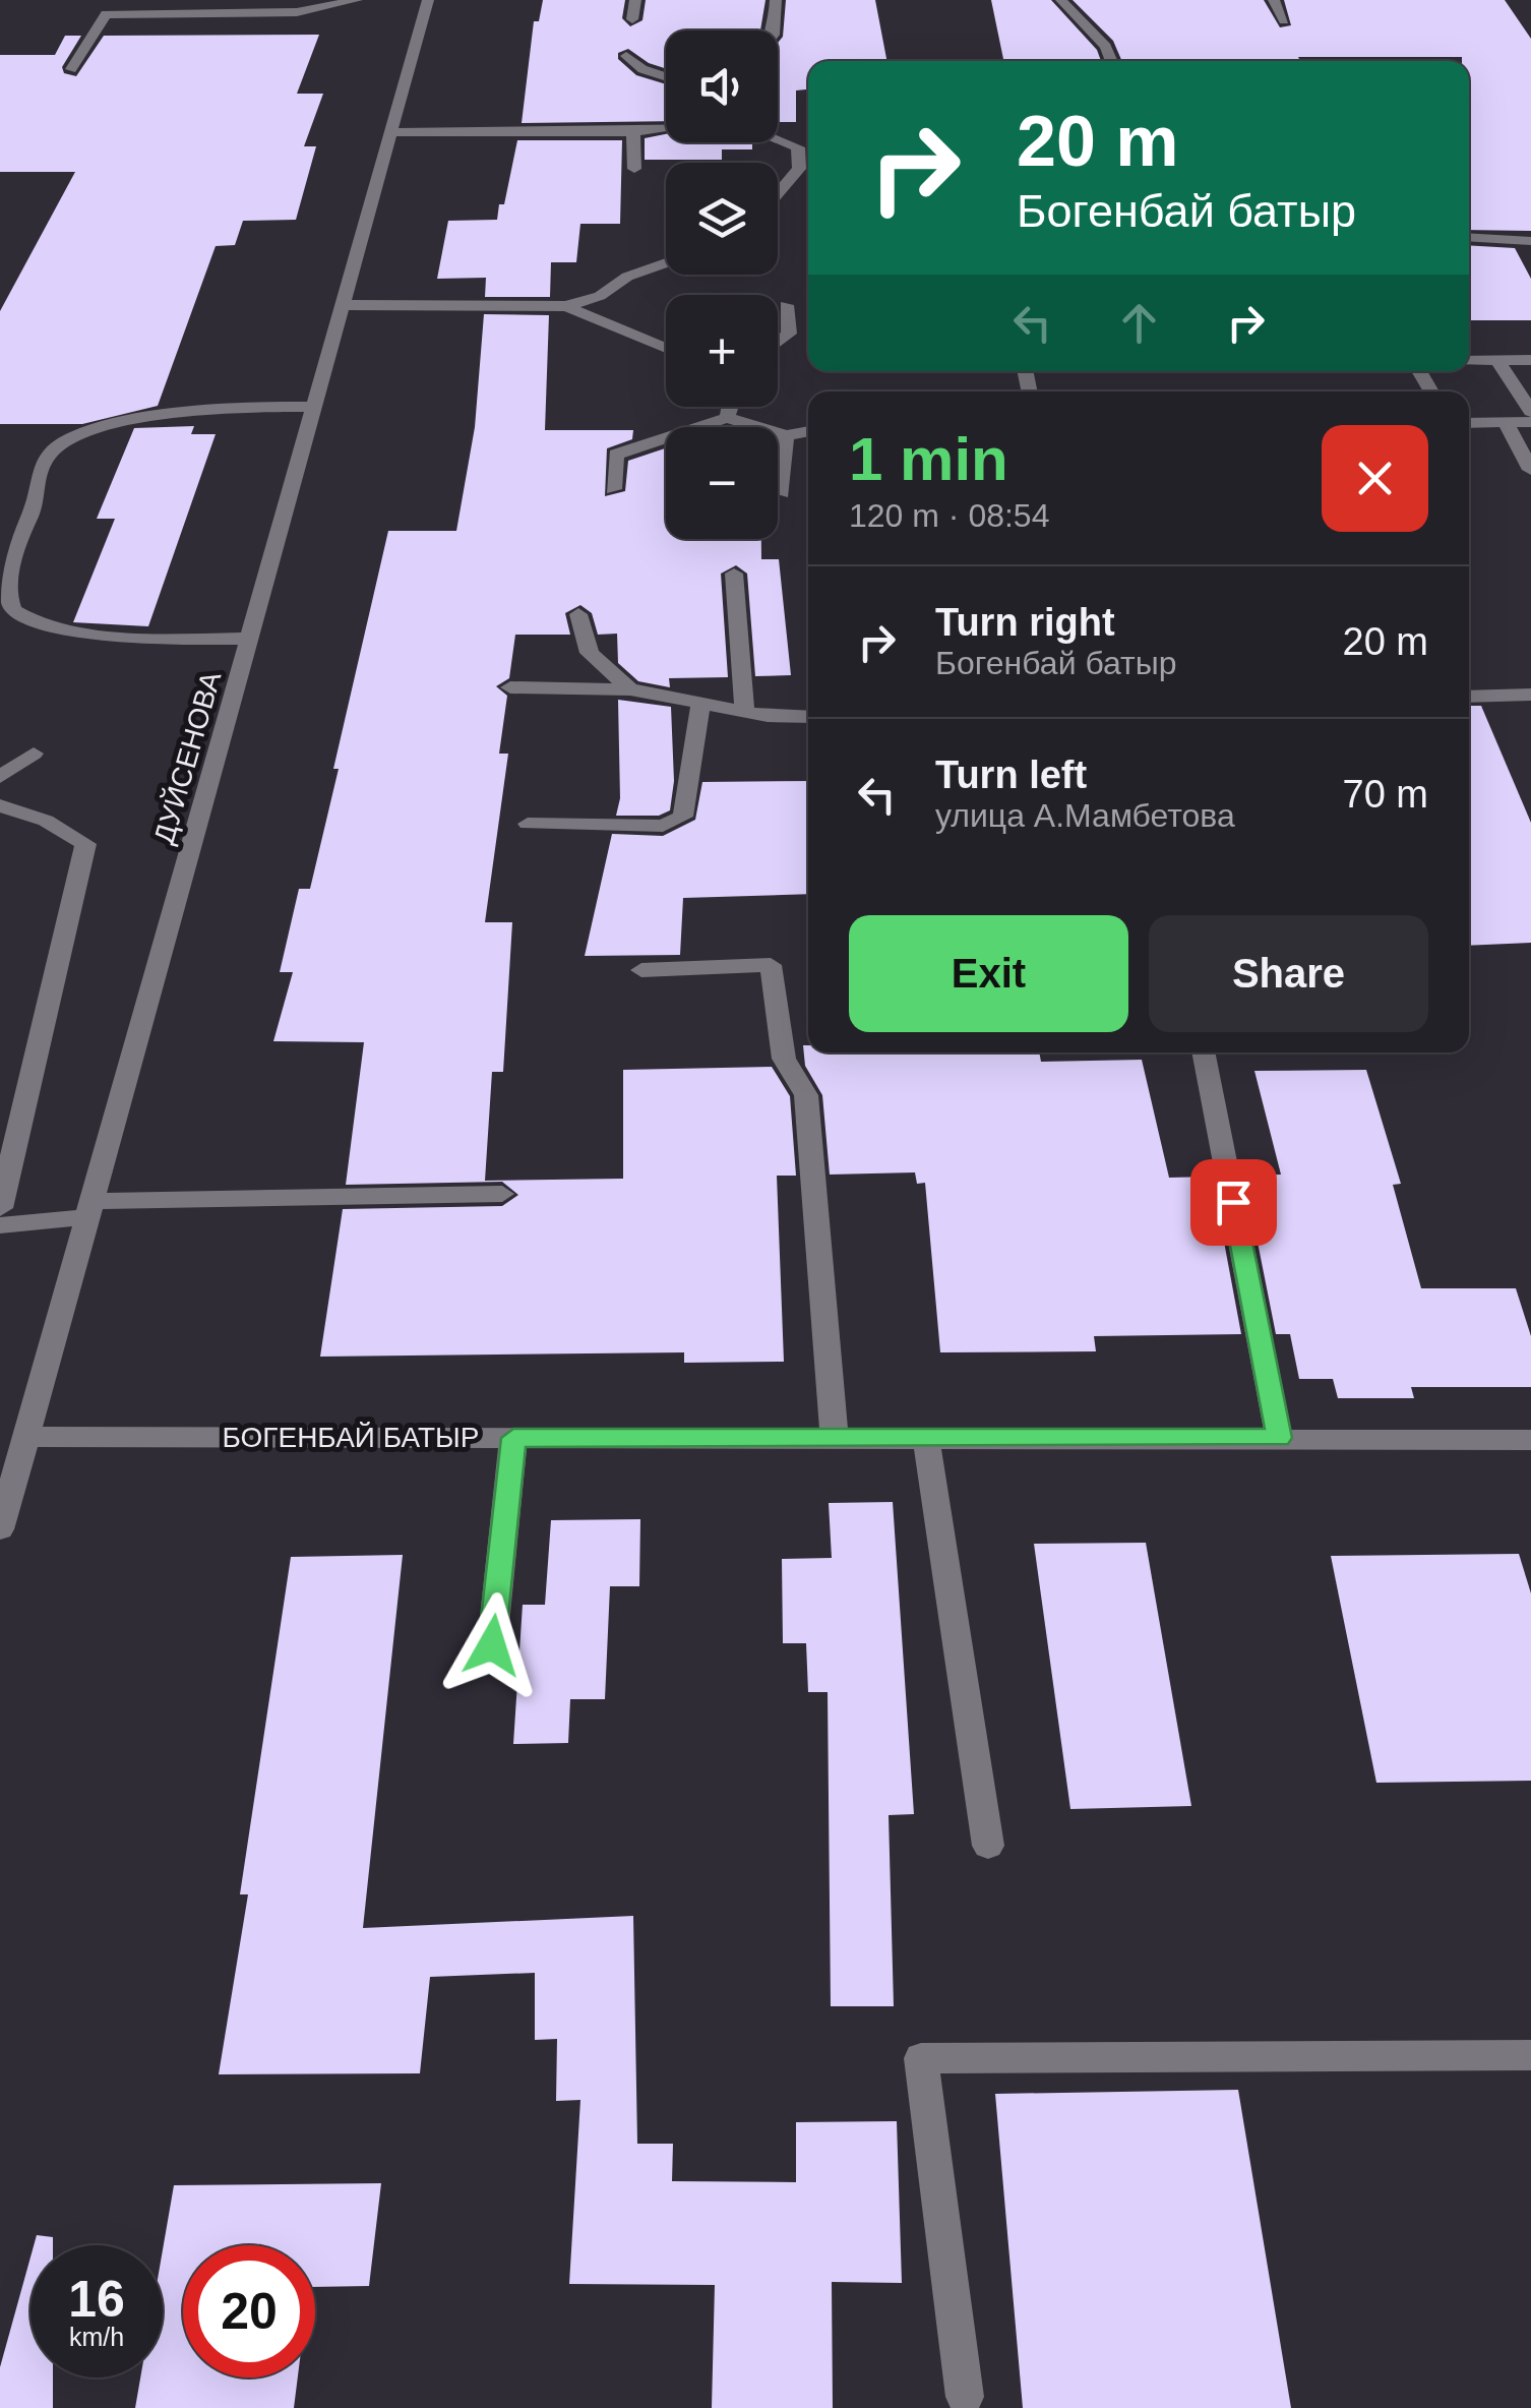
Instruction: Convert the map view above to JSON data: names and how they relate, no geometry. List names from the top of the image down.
{
  "streets": {
    "street": ["ДУЙСЕНОВА", "БОГЕНБАЙ БАТЫР"]
  },
  "crossings": [
    ["ДУЙСЕНОВА", "БОГЕНБАЙ БАТЫР"]
  ],
  "page": {
    "map_buttons": ["+", "−"],
    "turn": ["20 m", "Богенбай батыр"],
    "heading": ["1 min", "120 m · 08:54"],
    "list": [
      {
        "name": "Turn right",
        "note": "Богенбай батыр",
        "value": "20 m"
      },
      {
        "name": "Turn left",
        "note": "улица А.Мамбетова",
        "value": "70 m"
      }
    ],
    "buttons": ["Exit", "Share"],
    "speed": "16 km/h",
    "limit": "20"
  }
}
